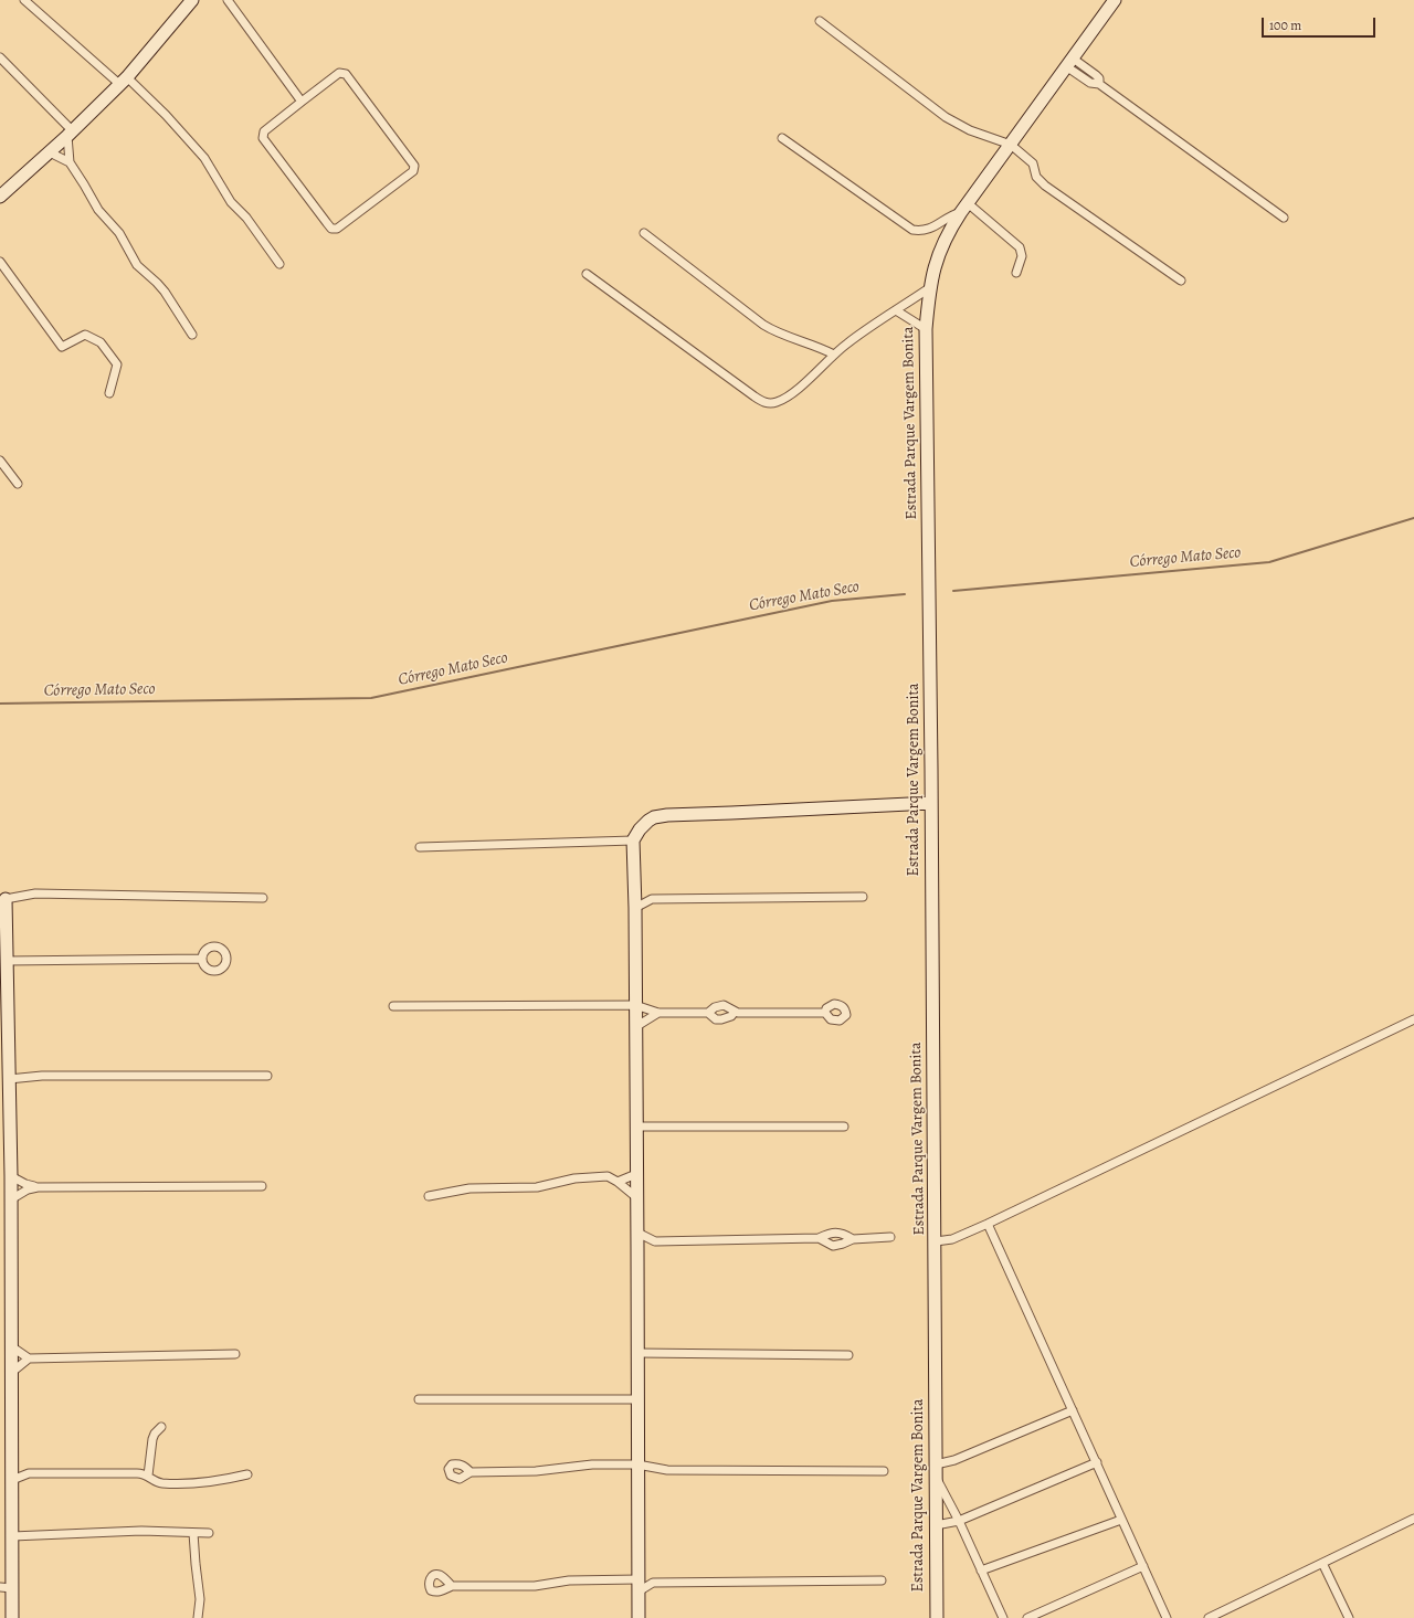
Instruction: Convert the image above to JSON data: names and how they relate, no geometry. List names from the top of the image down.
{
  "streets": {
    "street": ["Estrada Parque Vargem Bonita"]
  },
  "water": ["Córrego Mato Seco"],
  "scale_bar": "100 m"
}
